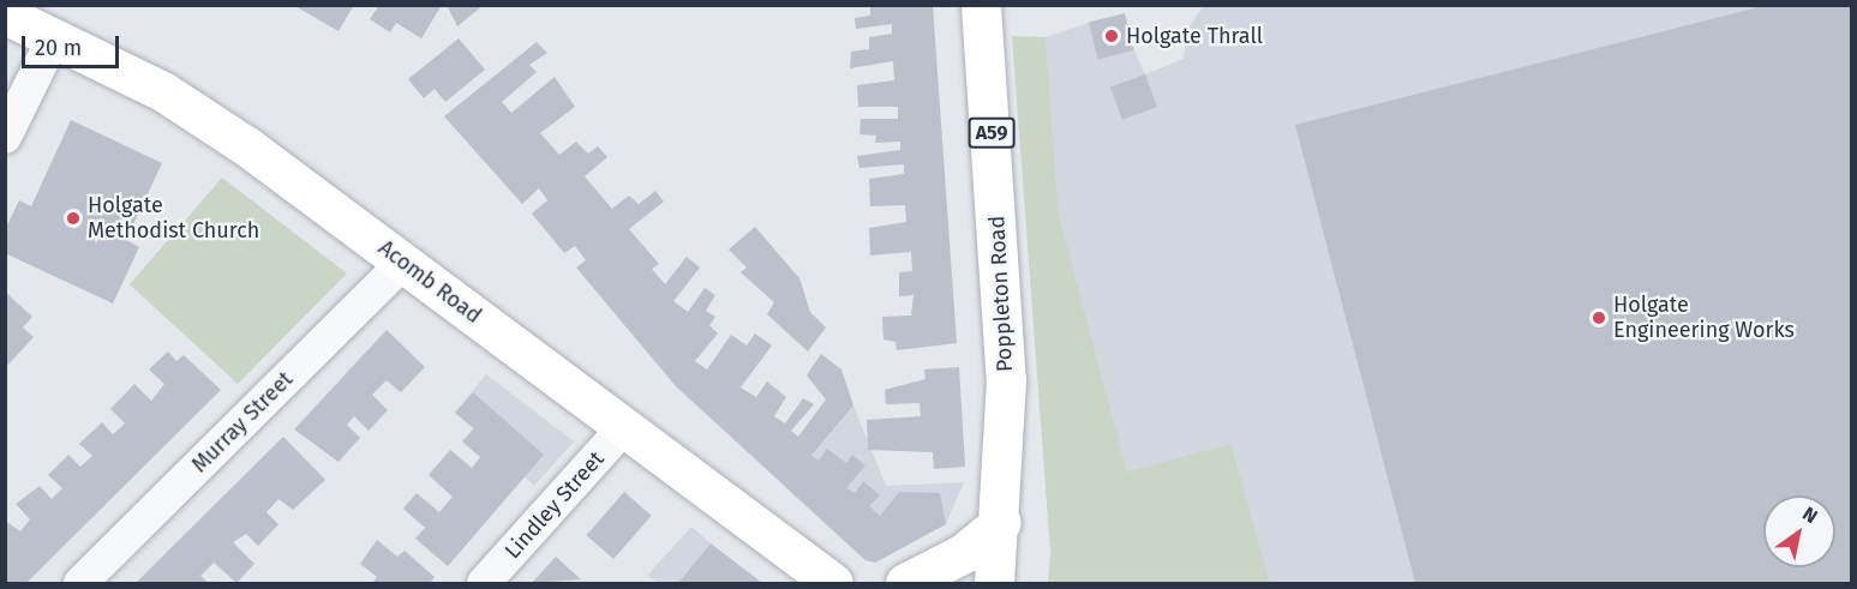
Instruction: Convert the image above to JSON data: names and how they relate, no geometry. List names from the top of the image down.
{
  "streets": {
    "main road": ["A59", "Acomb Road", "Poppleton Road"],
    "street": ["Murray Street", "Lindley Street"]
  },
  "crossings": [
    ["Acomb Road", "Murray Street"],
    ["Acomb Road", "Lindley Street"]
  ],
  "places": ["Holgate Thrall", "Holgate Methodist Church", "Holgate Engineering Works"],
  "scale_bar": "20 m",
  "north": "top right"
}
